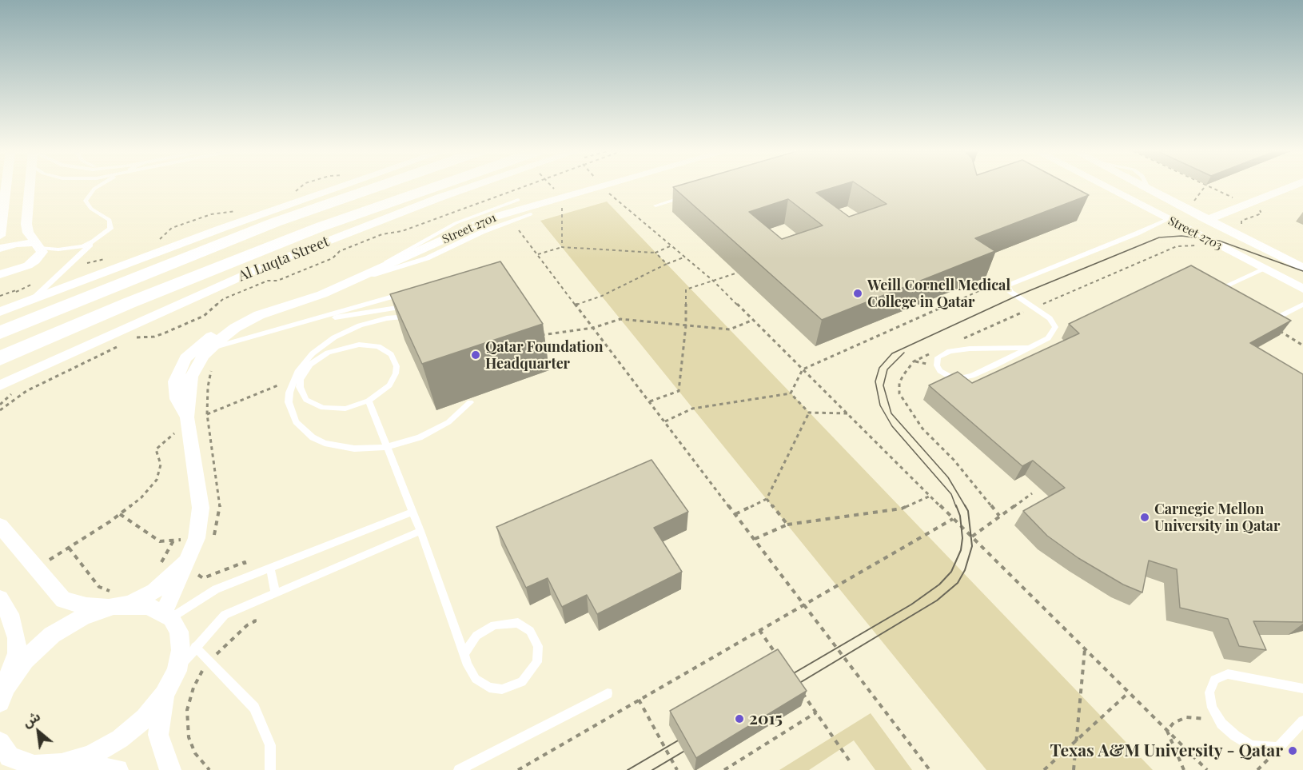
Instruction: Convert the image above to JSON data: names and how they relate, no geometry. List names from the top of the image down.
{
  "streets": {
    "main road": ["Al Luqta Street"],
    "street": ["Street 2701", "Street 2703"]
  },
  "places": [
    "Weill Cornell Medical College in Qatar",
    "Qatar Foundation Headquarter",
    "Carnegie Mellon University in Qatar",
    "2015",
    "Texas A&M University - Qatar"
  ],
  "north": "top left"
}
